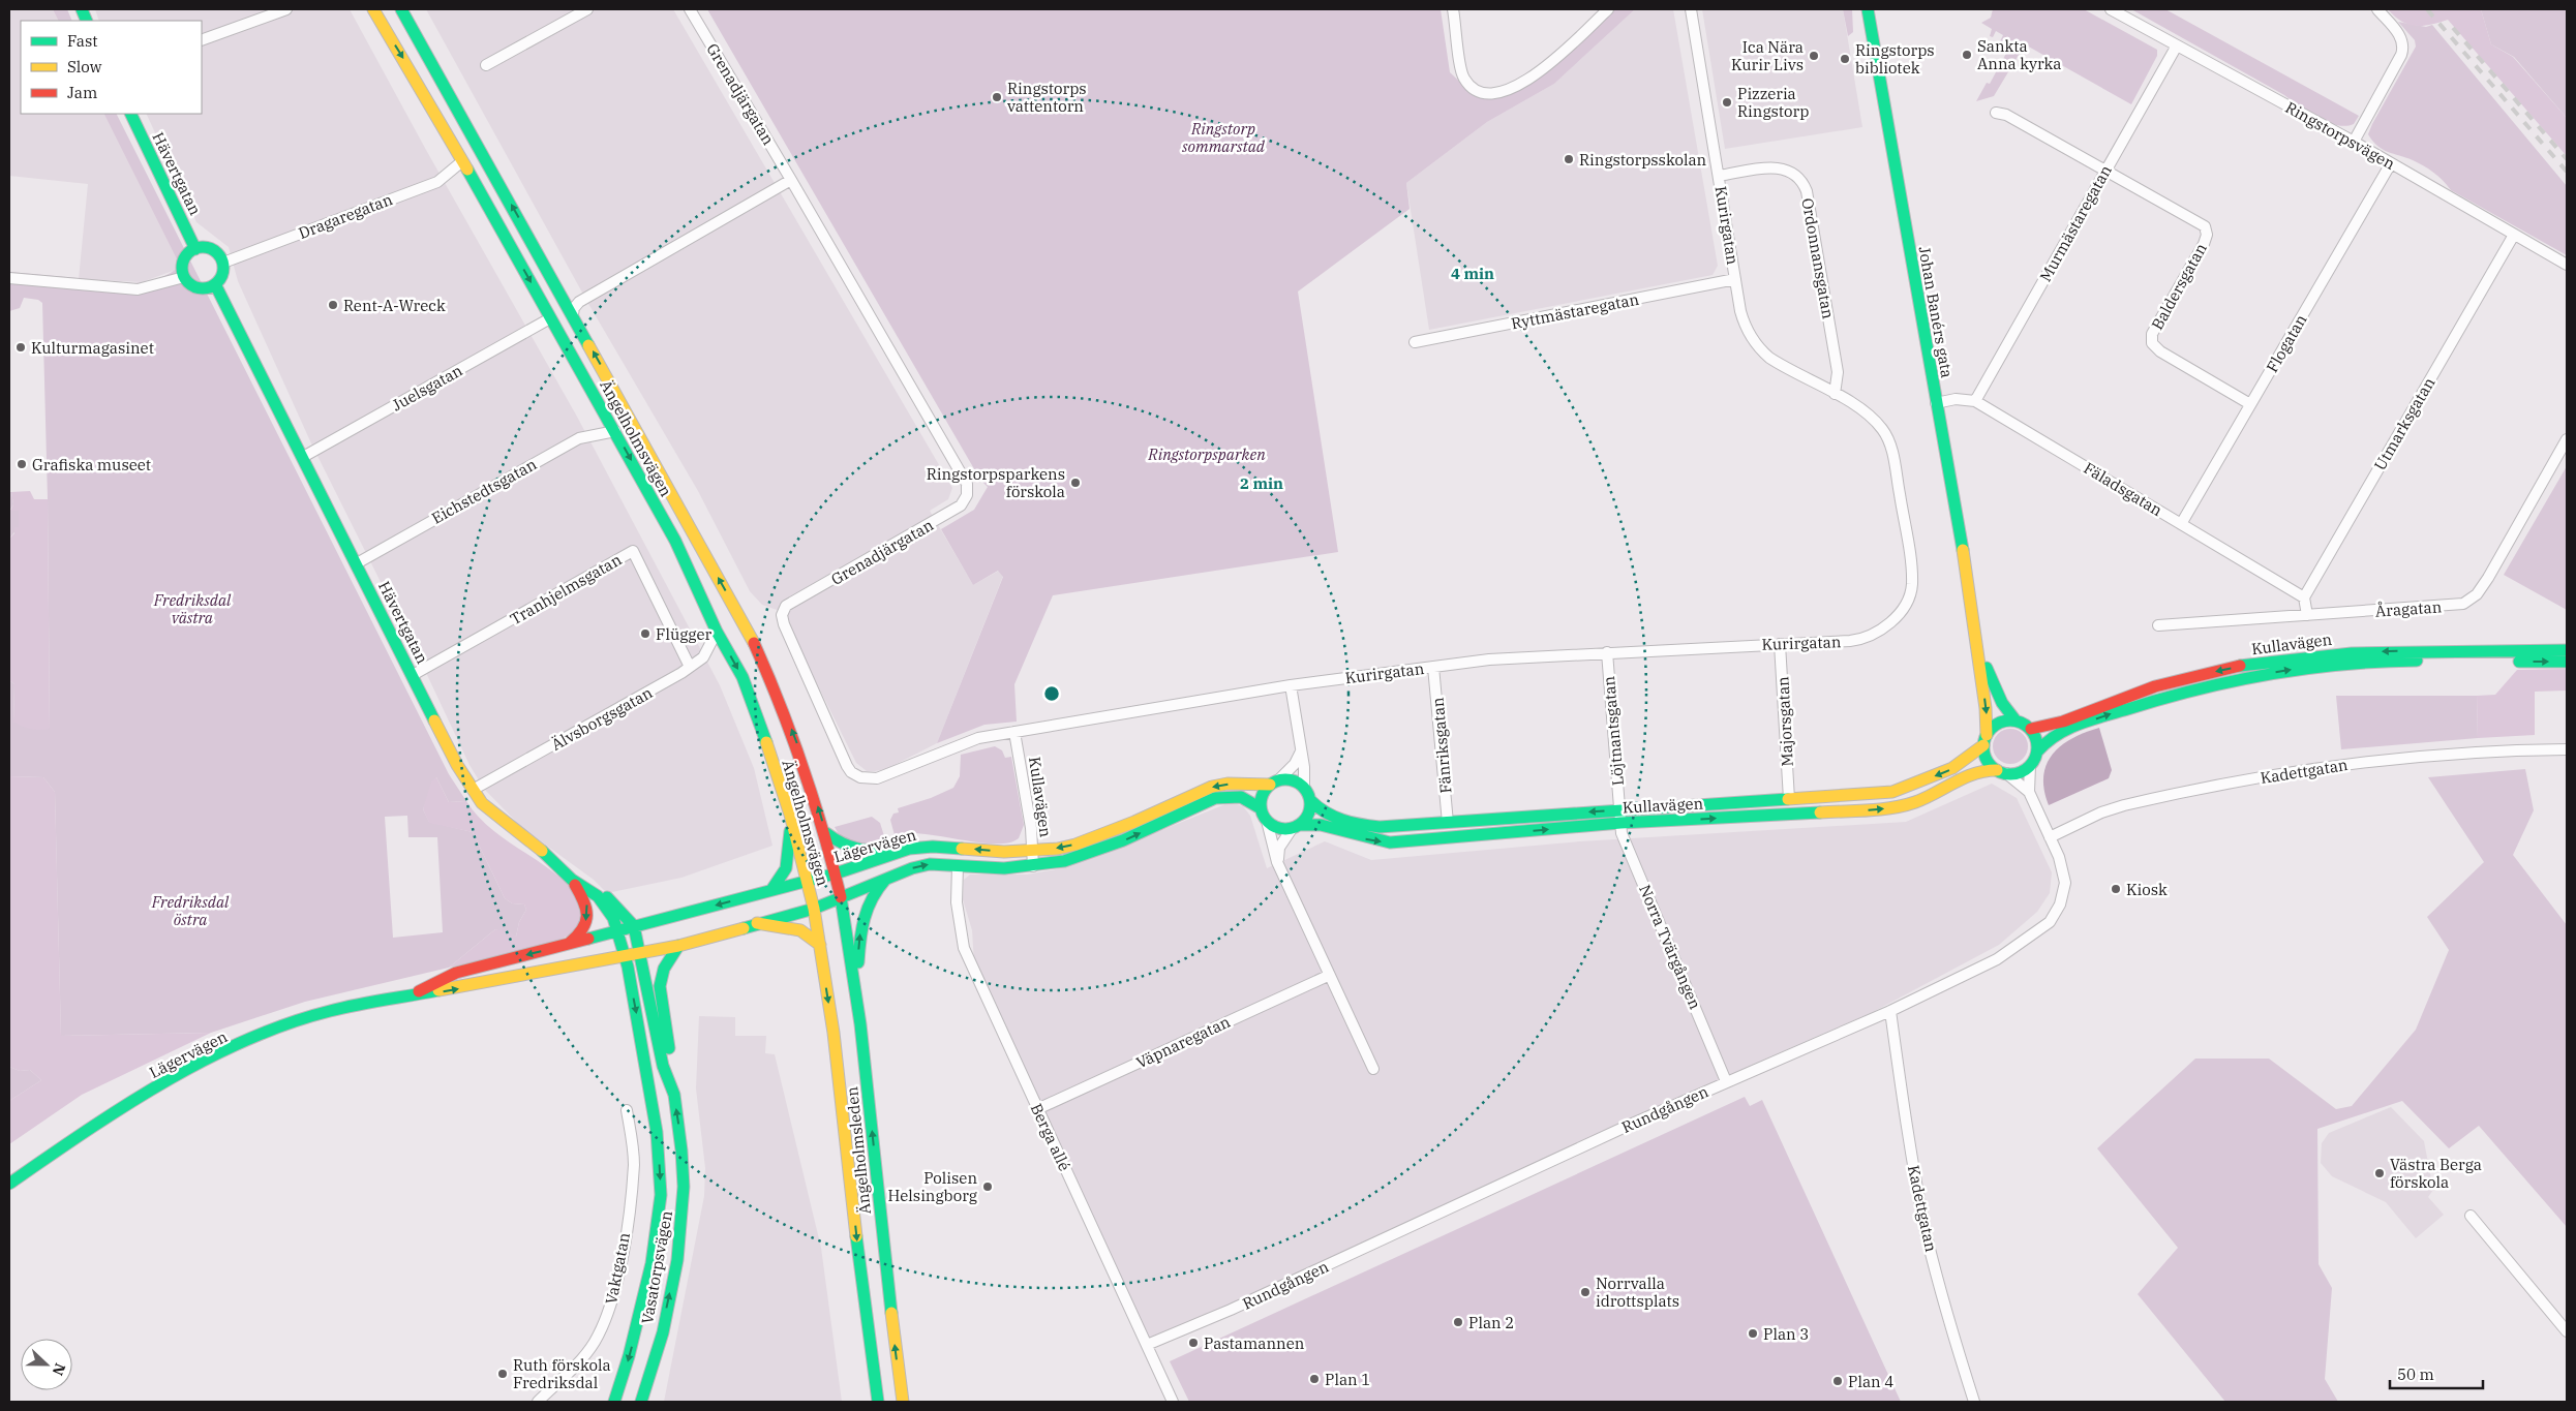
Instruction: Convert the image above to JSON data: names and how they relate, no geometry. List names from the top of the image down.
{
  "streets": {
    "main road": [
      "Hävertgatan",
      "Johan Banérs gata",
      "Ängelholmsvägen",
      "Kullavägen",
      "Lägervägen",
      "Ängelholmsleden",
      "Vasatorpsvägen"
    ],
    "street": [
      "Grenadjärgatan",
      "Ringstorpsvägen",
      "Dragaregatan",
      "Murmästaregatan",
      "Kurirgatan",
      "Ordonnansgatan",
      "Baldersgatan",
      "Ryttmästaregatan",
      "Flogatan",
      "Juelsgatan",
      "Utmarksgatan",
      "Fäladsgatan",
      "Eichstedtsgatan",
      "Tranhjelmsgatan",
      "Åragatan",
      "Älvsborgsgatan",
      "Majorsgatan",
      "Löjtnantsgatan",
      "Fänriksgatan",
      "Kadettgatan",
      "Norra Tvärgången",
      "Väpnaregatan",
      "Rundgången",
      "Berga allé",
      "Vaktgatan"
    ]
  },
  "crossings": [
    ["Grenadjärgatan", "Kurirgatan"],
    ["Grenadjärgatan", "Kullavägen"],
    ["Ringstorpsvägen", "Murmästaregatan"],
    ["Ringstorpsvägen", "Flogatan"],
    ["Ringstorpsvägen", "Utmarksgatan"],
    ["Hävertgatan", "Dragaregatan"],
    ["Hävertgatan", "Juelsgatan"],
    ["Hävertgatan", "Eichstedtsgatan"],
    ["Hävertgatan", "Tranhjelmsgatan"],
    ["Hävertgatan", "Älvsborgsgatan"],
    ["Hävertgatan", "Lägervägen"],
    ["Hävertgatan", "Vasatorpsvägen"],
    ["Dragaregatan", "Ängelholmsvägen"],
    ["Murmästaregatan", "Baldersgatan"],
    ["Murmästaregatan", "Fäladsgatan"],
    ["Kurirgatan", "Ordonnansgatan"],
    ["Kurirgatan", "Ryttmästaregatan"],
    ["Kurirgatan", "Kullavägen"],
    ["Kurirgatan", "Majorsgatan"],
    ["Kurirgatan", "Löjtnantsgatan"],
    ["Kurirgatan", "Fänriksgatan"],
    ["Baldersgatan", "Flogatan"],
    ["Johan Banérs gata", "Fäladsgatan"],
    ["Johan Banérs gata", "Kullavägen"],
    ["Johan Banérs gata", "Rundgången"],
    ["Flogatan", "Fäladsgatan"],
    ["Juelsgatan", "Ängelholmsvägen"],
    ["Utmarksgatan", "Fäladsgatan"],
    ["Ängelholmsvägen", "Eichstedtsgatan"],
    ["Ängelholmsvägen", "Älvsborgsgatan"],
    ["Ängelholmsvägen", "Lägervägen"],
    ["Ängelholmsvägen", "Ängelholmsleden"],
    ["Tranhjelmsgatan", "Älvsborgsgatan"],
    ["Kullavägen", "Majorsgatan"],
    ["Kullavägen", "Löjtnantsgatan"],
    ["Kullavägen", "Fänriksgatan"],
    ["Kullavägen", "Lägervägen"],
    ["Kullavägen", "Norra Tvärgången"],
    ["Kullavägen", "Rundgången"],
    ["Löjtnantsgatan", "Norra Tvärgången"],
    ["Kadettgatan", "Rundgången"],
    ["Lägervägen", "Berga allé"],
    ["Lägervägen", "Ängelholmsleden"],
    ["Lägervägen", "Vasatorpsvägen"],
    ["Norra Tvärgången", "Rundgången"],
    ["Väpnaregatan", "Berga allé"],
    ["Rundgången", "Berga allé"]
  ],
  "parks": [
    "Ringstorp sommarstad",
    "Ringstorpsparken",
    "Fredriksdal västra",
    "Fredriksdal östra"
  ],
  "places": [
    "Sankta Anna kyrka",
    "Ica Nära Kurir Livs",
    "Ringstorps bibliotek",
    "Ringstorps vattentorn",
    "Pizzeria Ringstorp",
    "Ringstorpsskolan",
    "Rent-A-Wreck",
    "Kulturmagasinet",
    "Grafiska museet",
    "Ringstorpsparkens förskola",
    "Flügger",
    "Kiosk",
    "Västra Berga förskola",
    "Polisen Helsingborg",
    "Norrvalla idrottsplats",
    "Plan 2",
    "Plan 3",
    "Pastamannen",
    "Ruth förskola Fredriksdal",
    "Plan 1",
    "Plan 4"
  ],
  "legend": ["Fast", "Slow", "Jam"],
  "scale_bar": "50 m",
  "north": "right",
  "rings": ["4 min", "2 min"]
}
